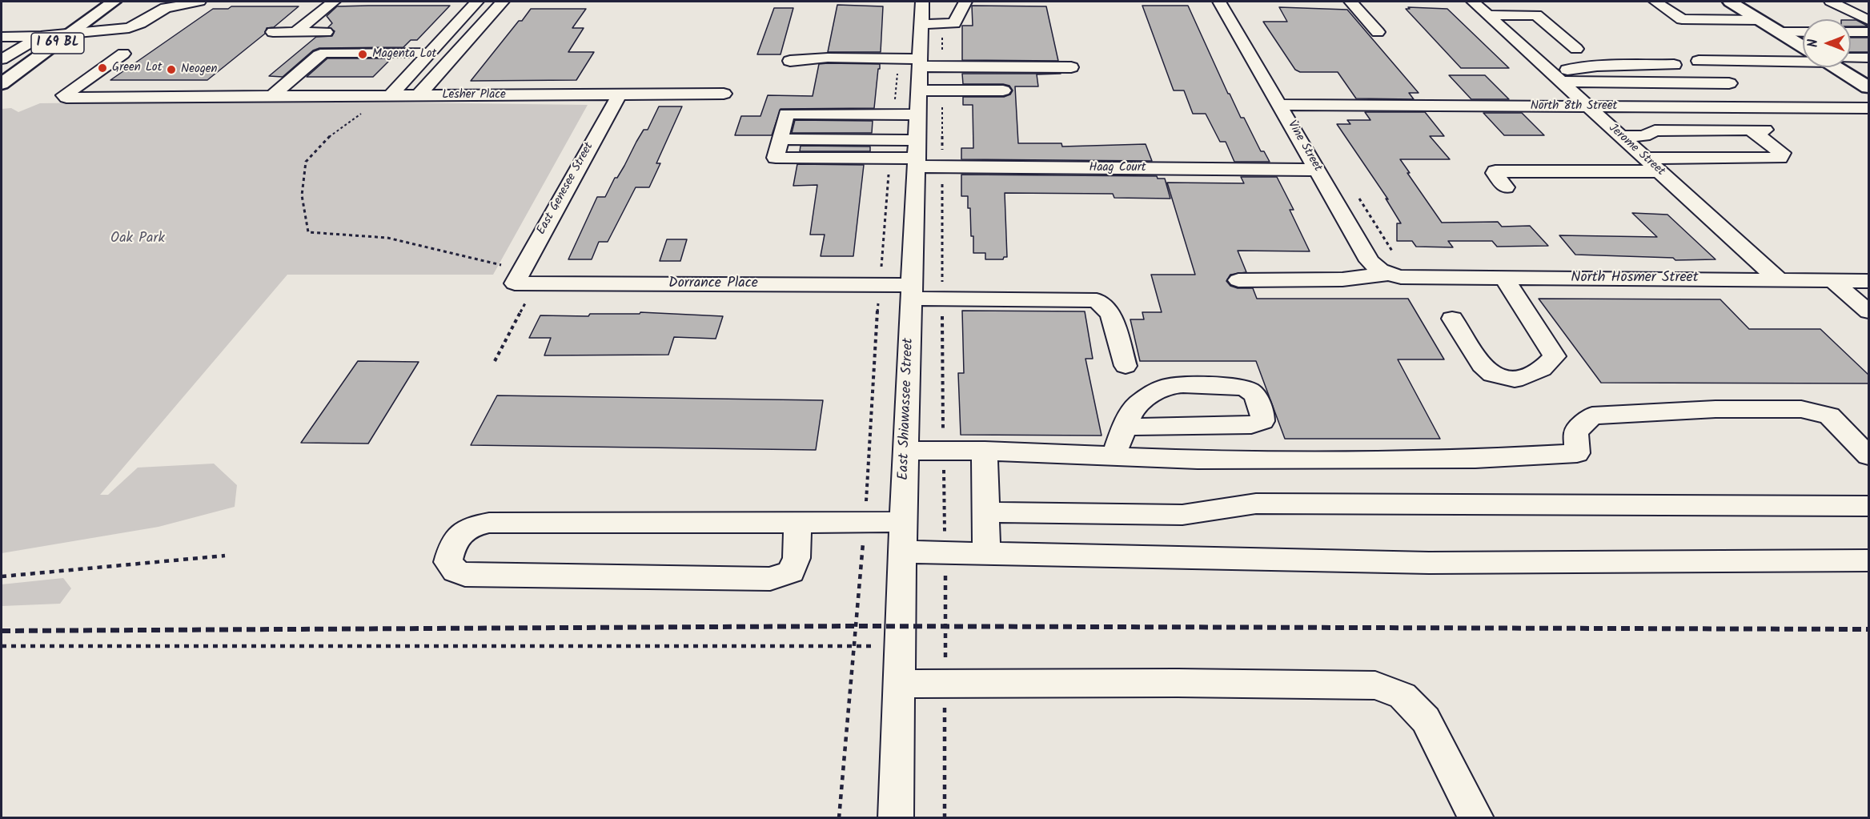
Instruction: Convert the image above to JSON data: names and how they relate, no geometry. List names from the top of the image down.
{
  "streets": {
    "main road": ["I 69 BL"],
    "street": [
      "Lesher Place",
      "North 8th Street",
      "Vine Street",
      "Jerome Street",
      "Haag Court",
      "East Genesee Street",
      "North Hosmer Street",
      "Dorrance Place",
      "East Shiawassee Street"
    ]
  },
  "crossings": [
    ["Lesher Place", "East Genesee Street"],
    ["North 8th Street", "Vine Street"],
    ["North 8th Street", "Jerome Street"],
    ["Vine Street", "Haag Court"],
    ["Vine Street", "North Hosmer Street"],
    ["Jerome Street", "North Hosmer Street"],
    ["Haag Court", "East Shiawassee Street"],
    ["East Genesee Street", "Dorrance Place"],
    ["Dorrance Place", "East Shiawassee Street"]
  ],
  "parks": ["Oak Park"],
  "places": ["Magenta Lot", "Green Lot", "Neogen"],
  "north": "left"
}
